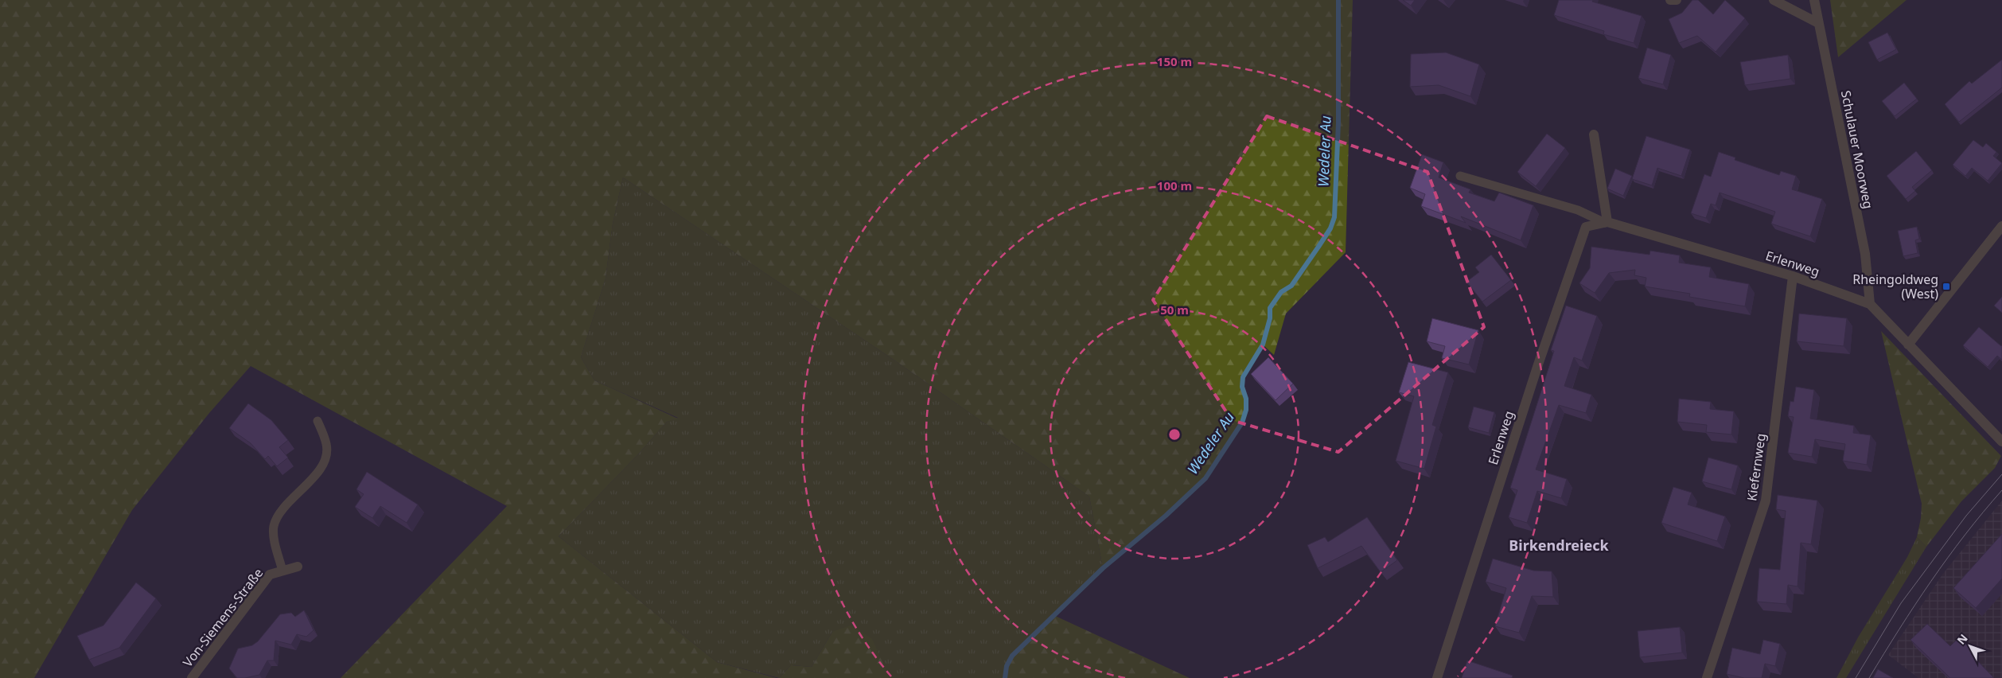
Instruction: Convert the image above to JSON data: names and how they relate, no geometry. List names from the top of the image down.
{
  "streets": {
    "street": [
      "Schulauer Moorweg",
      "Erlenweg",
      "Kiefernweg",
      "Von-Siemens-Straße"
    ]
  },
  "crossings": [
    ["Schulauer Moorweg", "Erlenweg"],
    ["Erlenweg", "Kiefernweg"]
  ],
  "districts": ["Birkendreieck"],
  "water": ["Wedeler Au"],
  "places": {
    "transit": ["Rheingoldweg (West)"]
  },
  "north": "top left",
  "rings": ["150 m", "100 m", "50 m"]
}
